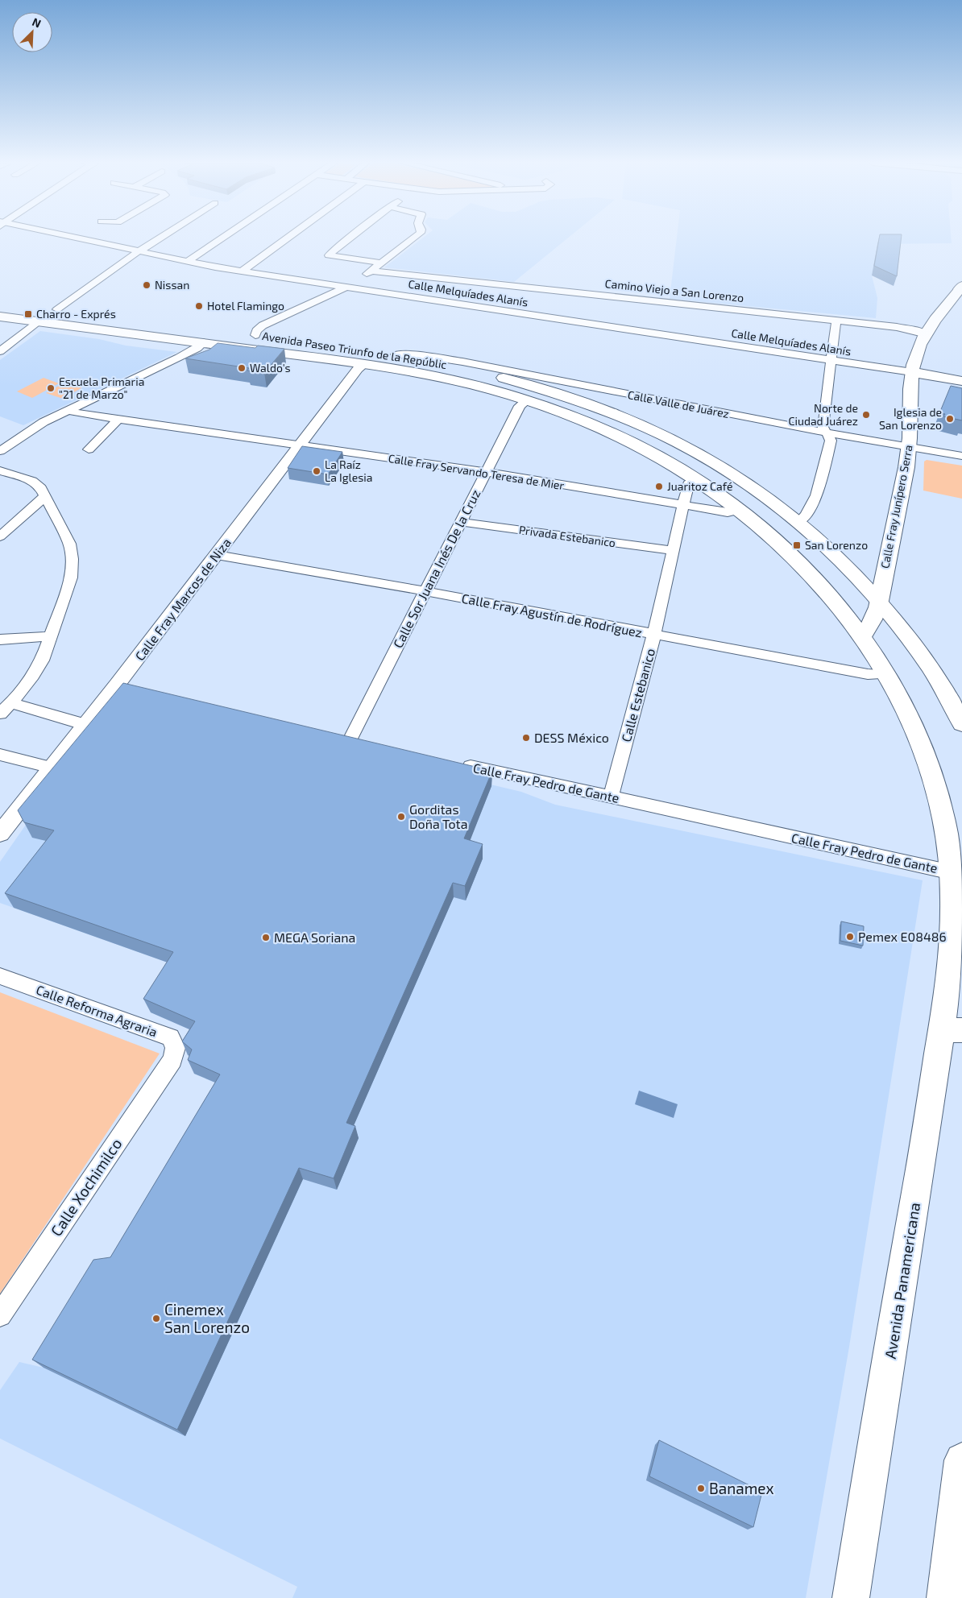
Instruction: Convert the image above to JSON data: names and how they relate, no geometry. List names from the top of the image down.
{
  "streets": {
    "main road": ["Avenida Paseo Triunfo de la Repúblic", "Calle Fray Junípero Serra", "Avenida Panamericana"],
    "street": [
      "Camino Viejo a San Lorenzo",
      "Calle Melquíades Alanís",
      "Calle Valle de Juárez",
      "Calle Fray Servando Teresa de Mier",
      "Privada Estebanico",
      "Calle Sor Juana Inés De la Cruz",
      "Calle Fray Marcos de Niza",
      "Calle Fray Agustín de Rodríguez",
      "Calle Estebanico",
      "Calle Fray Pedro de Gante",
      "Calle Reforma Agraria",
      "Calle Xochimilco"
    ]
  },
  "crossings": [
    ["Camino Viejo a San Lorenzo", "Calle Fray Junípero Serra"],
    ["Calle Melquíades Alanís", "Calle Fray Junípero Serra"],
    ["Avenida Paseo Triunfo de la Repúblic", "Calle Valle de Juárez"],
    ["Avenida Paseo Triunfo de la Repúblic", "Calle Fray Junípero Serra"],
    ["Avenida Paseo Triunfo de la Repúblic", "Avenida Panamericana"],
    ["Calle Valle de Juárez", "Calle Fray Junípero Serra"],
    ["Calle Fray Servando Teresa de Mier", "Calle Sor Juana Inés De la Cruz"],
    ["Calle Fray Servando Teresa de Mier", "Calle Fray Marcos de Niza"],
    ["Calle Fray Servando Teresa de Mier", "Calle Estebanico"],
    ["Calle Fray Servando Teresa de Mier", "Avenida Panamericana"],
    ["Calle Fray Junípero Serra", "Avenida Panamericana"],
    ["Privada Estebanico", "Calle Sor Juana Inés De la Cruz"],
    ["Privada Estebanico", "Calle Estebanico"],
    ["Calle Sor Juana Inés De la Cruz", "Calle Fray Agustín de Rodríguez"],
    ["Calle Sor Juana Inés De la Cruz", "Avenida Panamericana"],
    ["Calle Fray Marcos de Niza", "Calle Fray Agustín de Rodríguez"],
    ["Calle Fray Marcos de Niza", "Avenida Panamericana"],
    ["Calle Fray Agustín de Rodríguez", "Calle Estebanico"],
    ["Calle Fray Agustín de Rodríguez", "Avenida Panamericana"],
    ["Calle Estebanico", "Calle Fray Pedro de Gante"],
    ["Calle Estebanico", "Avenida Panamericana"],
    ["Calle Fray Pedro de Gante", "Avenida Panamericana"],
    ["Calle Reforma Agraria", "Calle Xochimilco"]
  ],
  "places": {
    "other": [
      "Nissan",
      "Hotel Flamingo",
      "Waldo's",
      "Escuela Primaria \"21 de Marzo\"",
      "Norte de Ciudad Juárez",
      "Iglesia de San Lorenzo",
      "La Raíz La Iglesia",
      "Juaritoz Café",
      "DESS México",
      "Gorditas Doña Tota",
      "Pemex E08486",
      "MEGA Soriana",
      "Cinemex San Lorenzo",
      "Banamex"
    ],
    "transit": ["Charro - Exprés", "San Lorenzo"]
  },
  "north": "top right"
}
